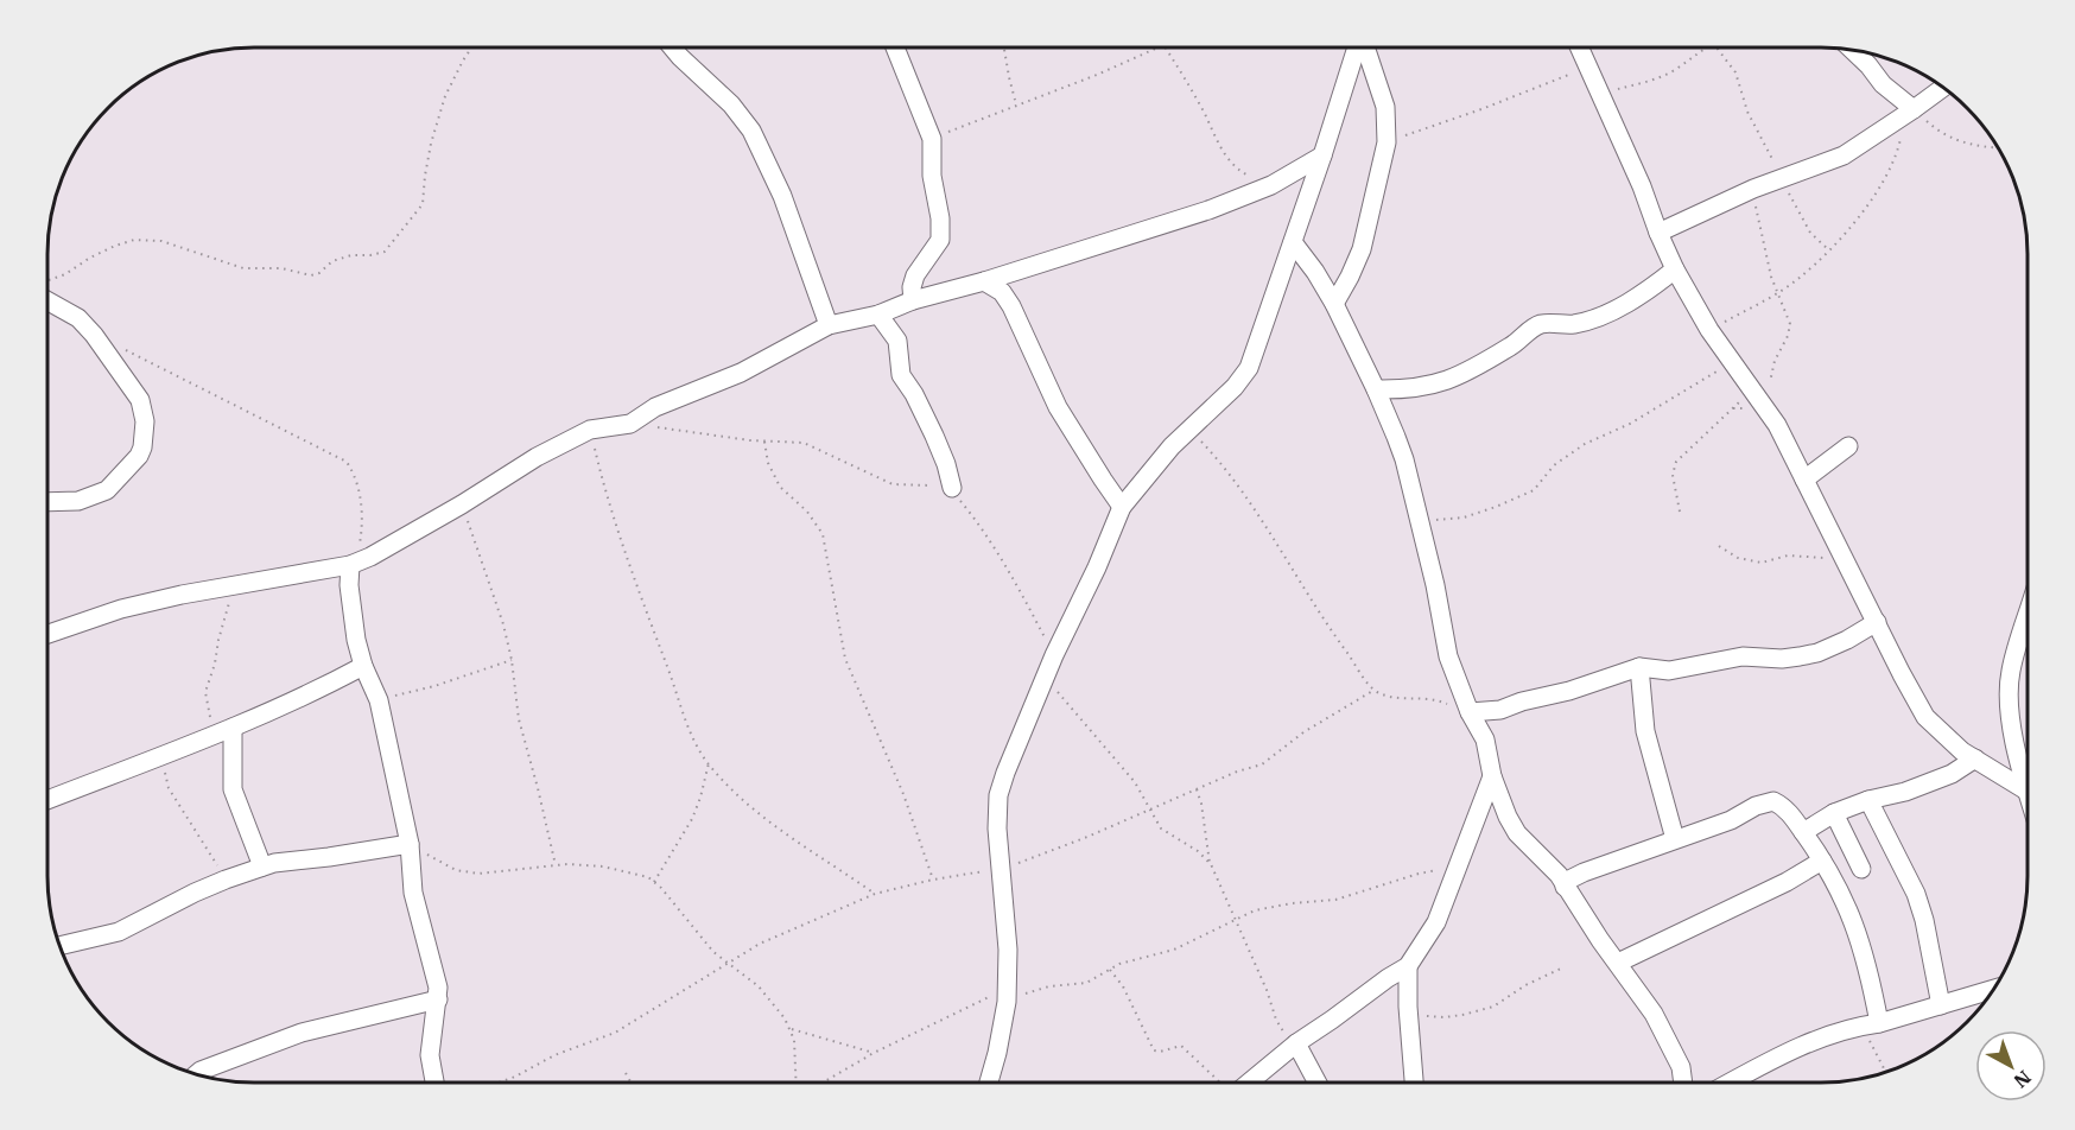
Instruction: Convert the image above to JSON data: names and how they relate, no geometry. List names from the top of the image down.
{
  "north": "bottom right"
}
